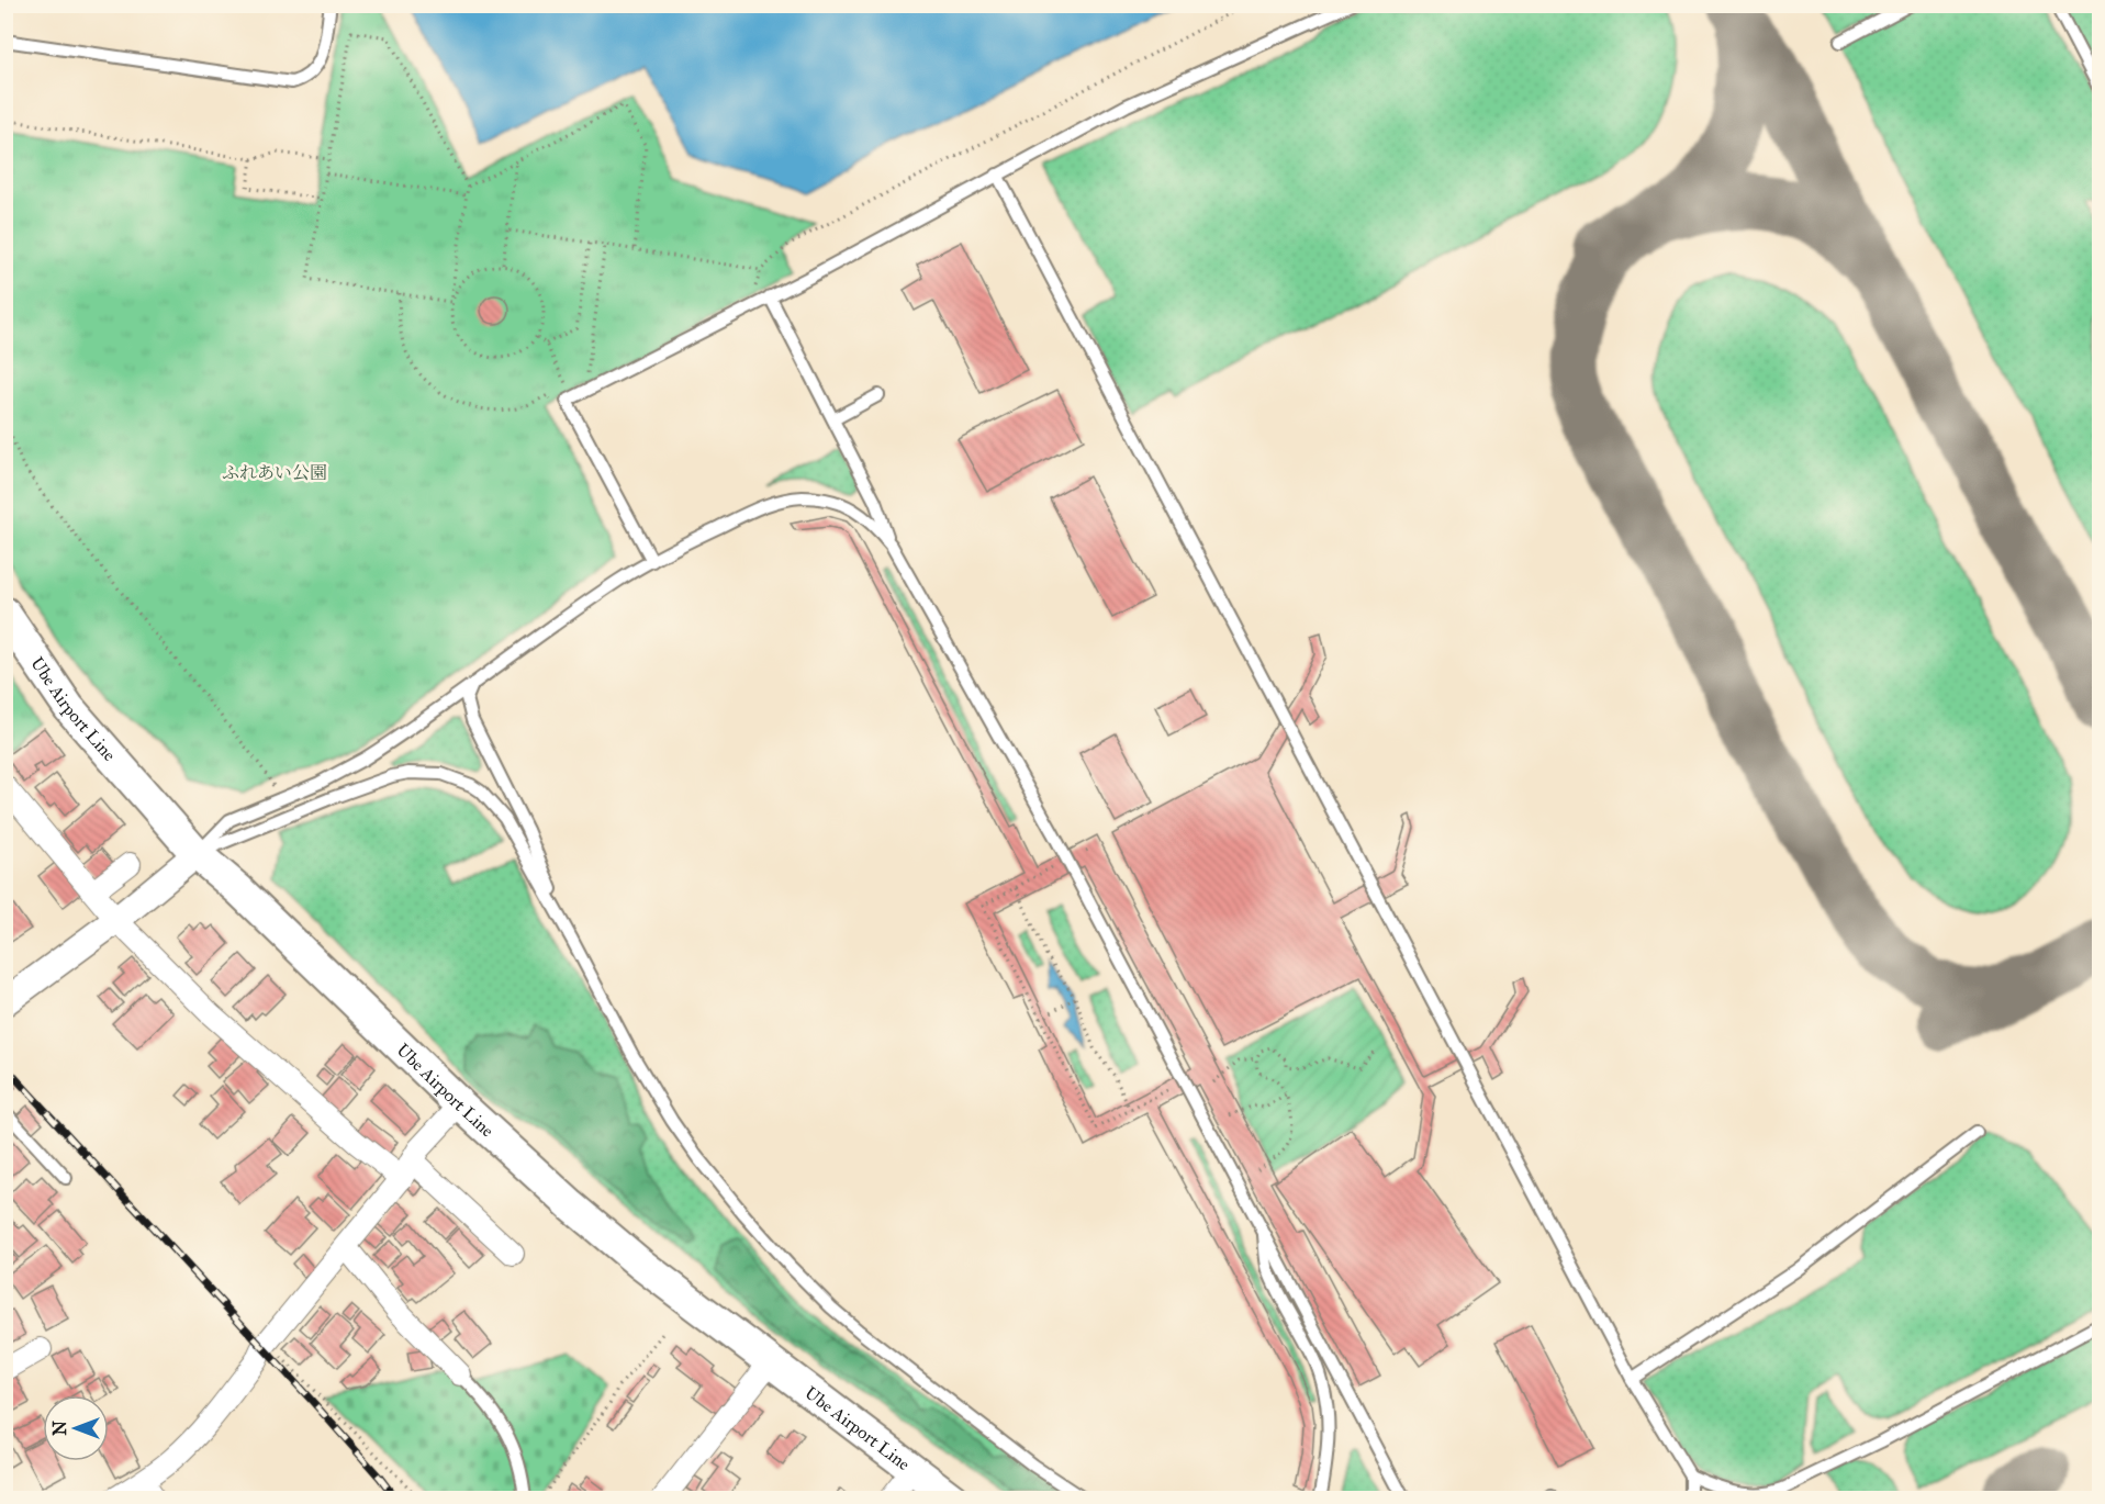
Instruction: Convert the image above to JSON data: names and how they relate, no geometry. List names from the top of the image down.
{
  "streets": {
    "main road": ["Ube Airport Line"]
  },
  "parks": ["ふれあい公園"],
  "north": "left"
}
